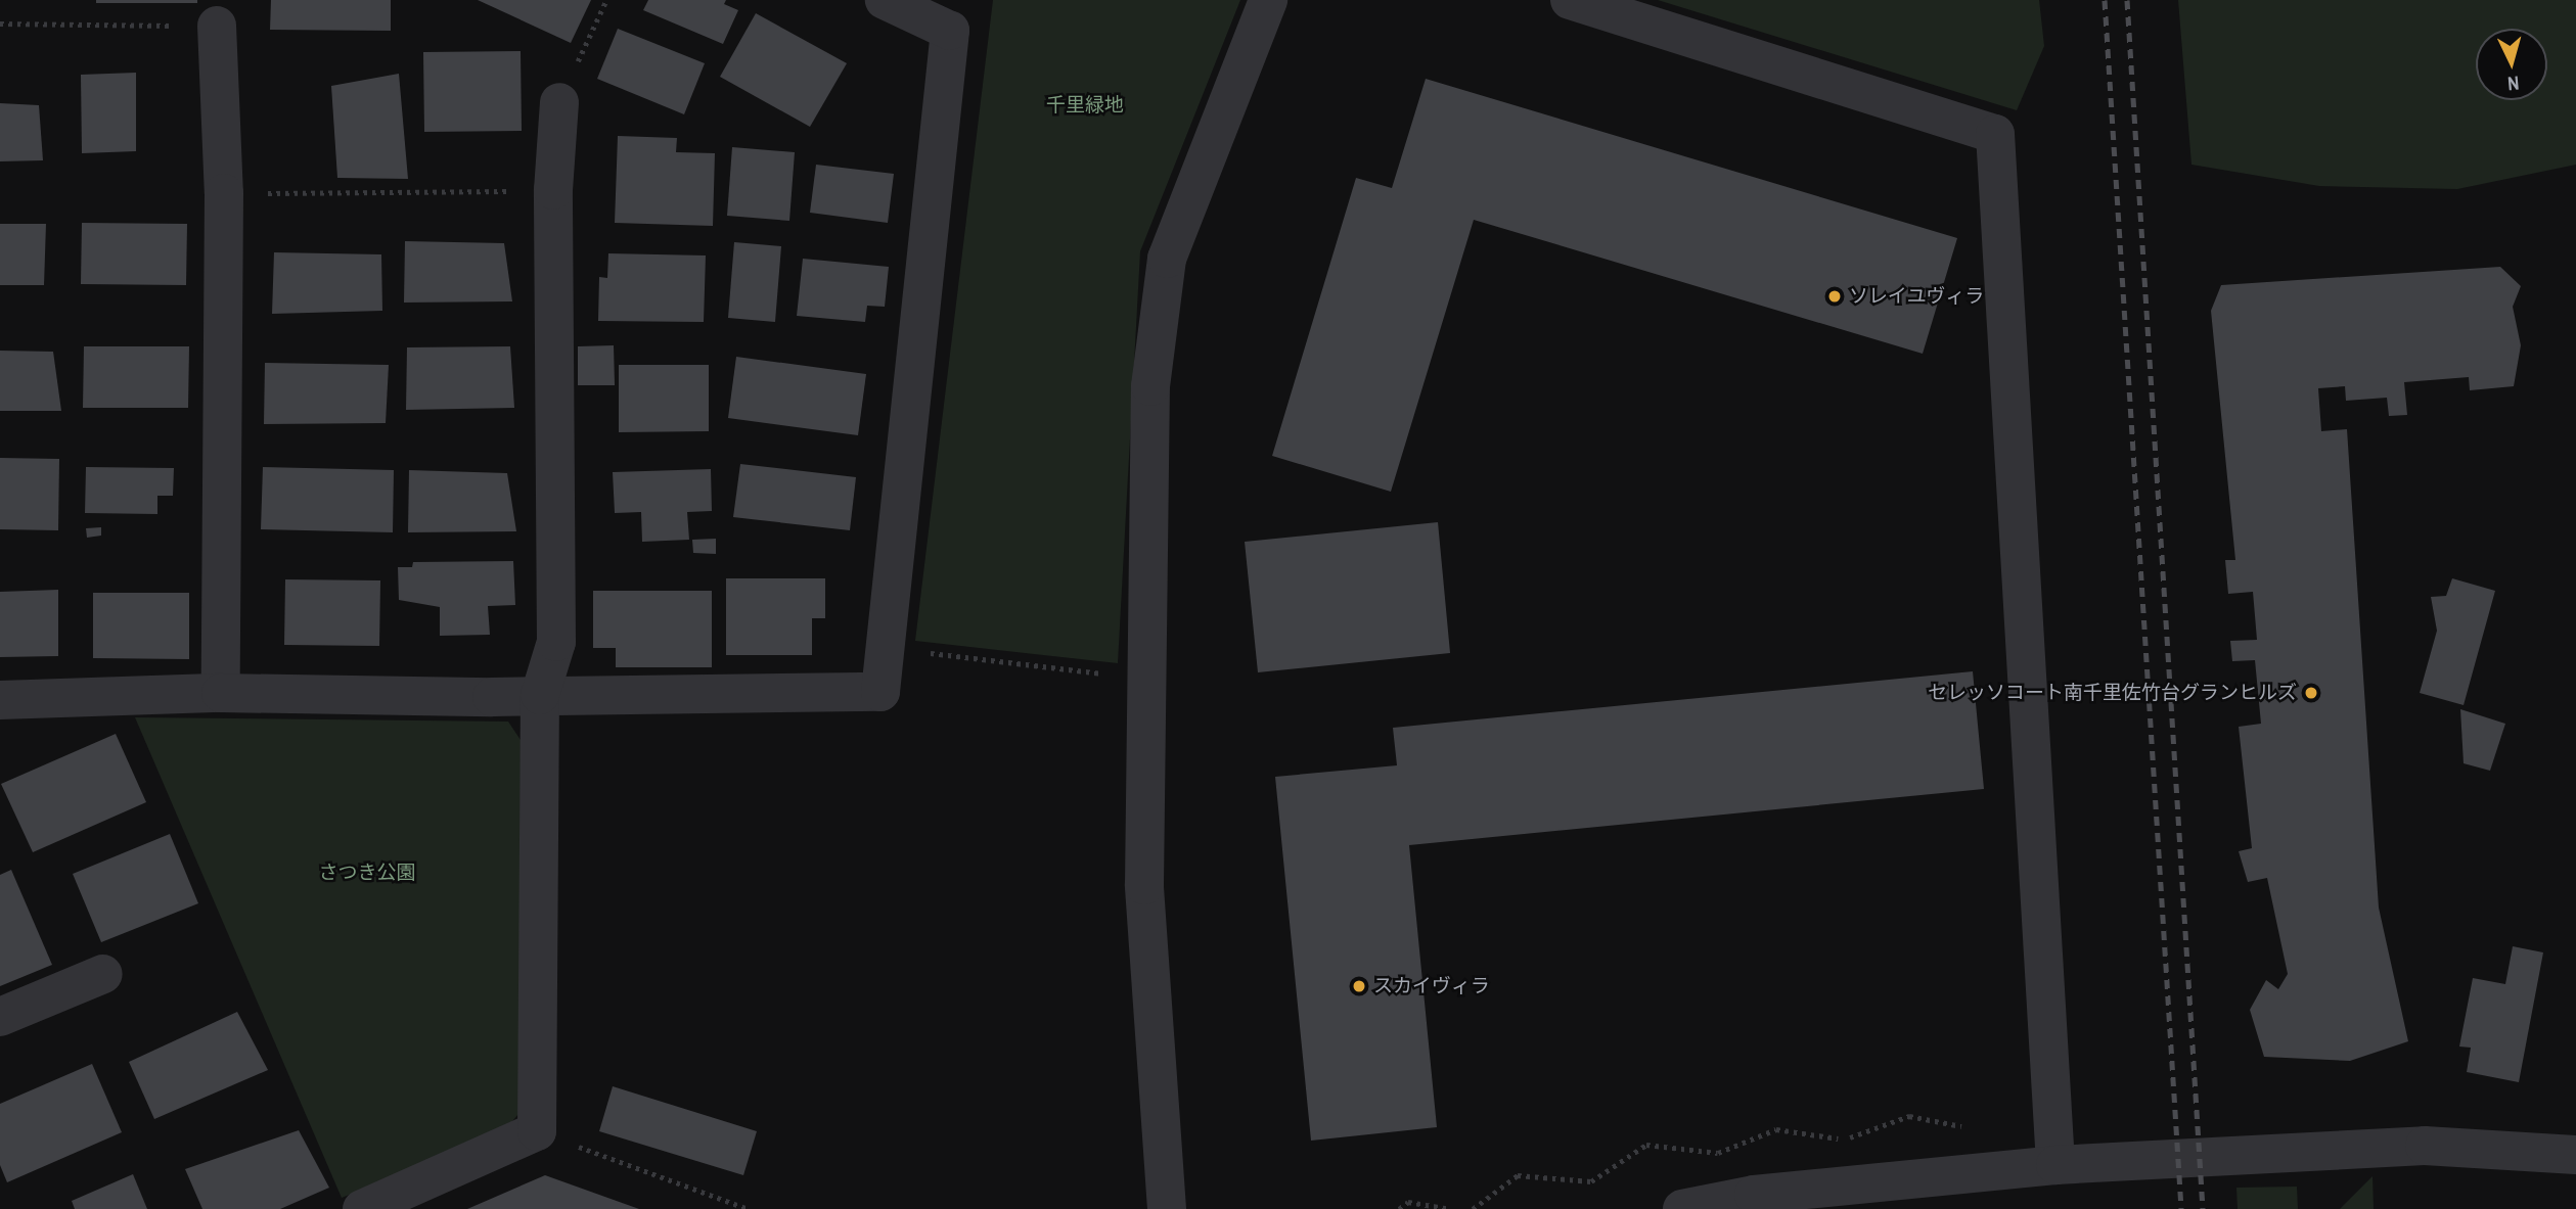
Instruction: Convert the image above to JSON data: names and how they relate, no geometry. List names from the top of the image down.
{
  "parks": ["千里緑地", "さつき公園"],
  "places": ["ソレイユヴィラ", "セレッソコート南千里佐竹台グランヒルズ", "スカイヴィラ"],
  "north": "bottom"
}
